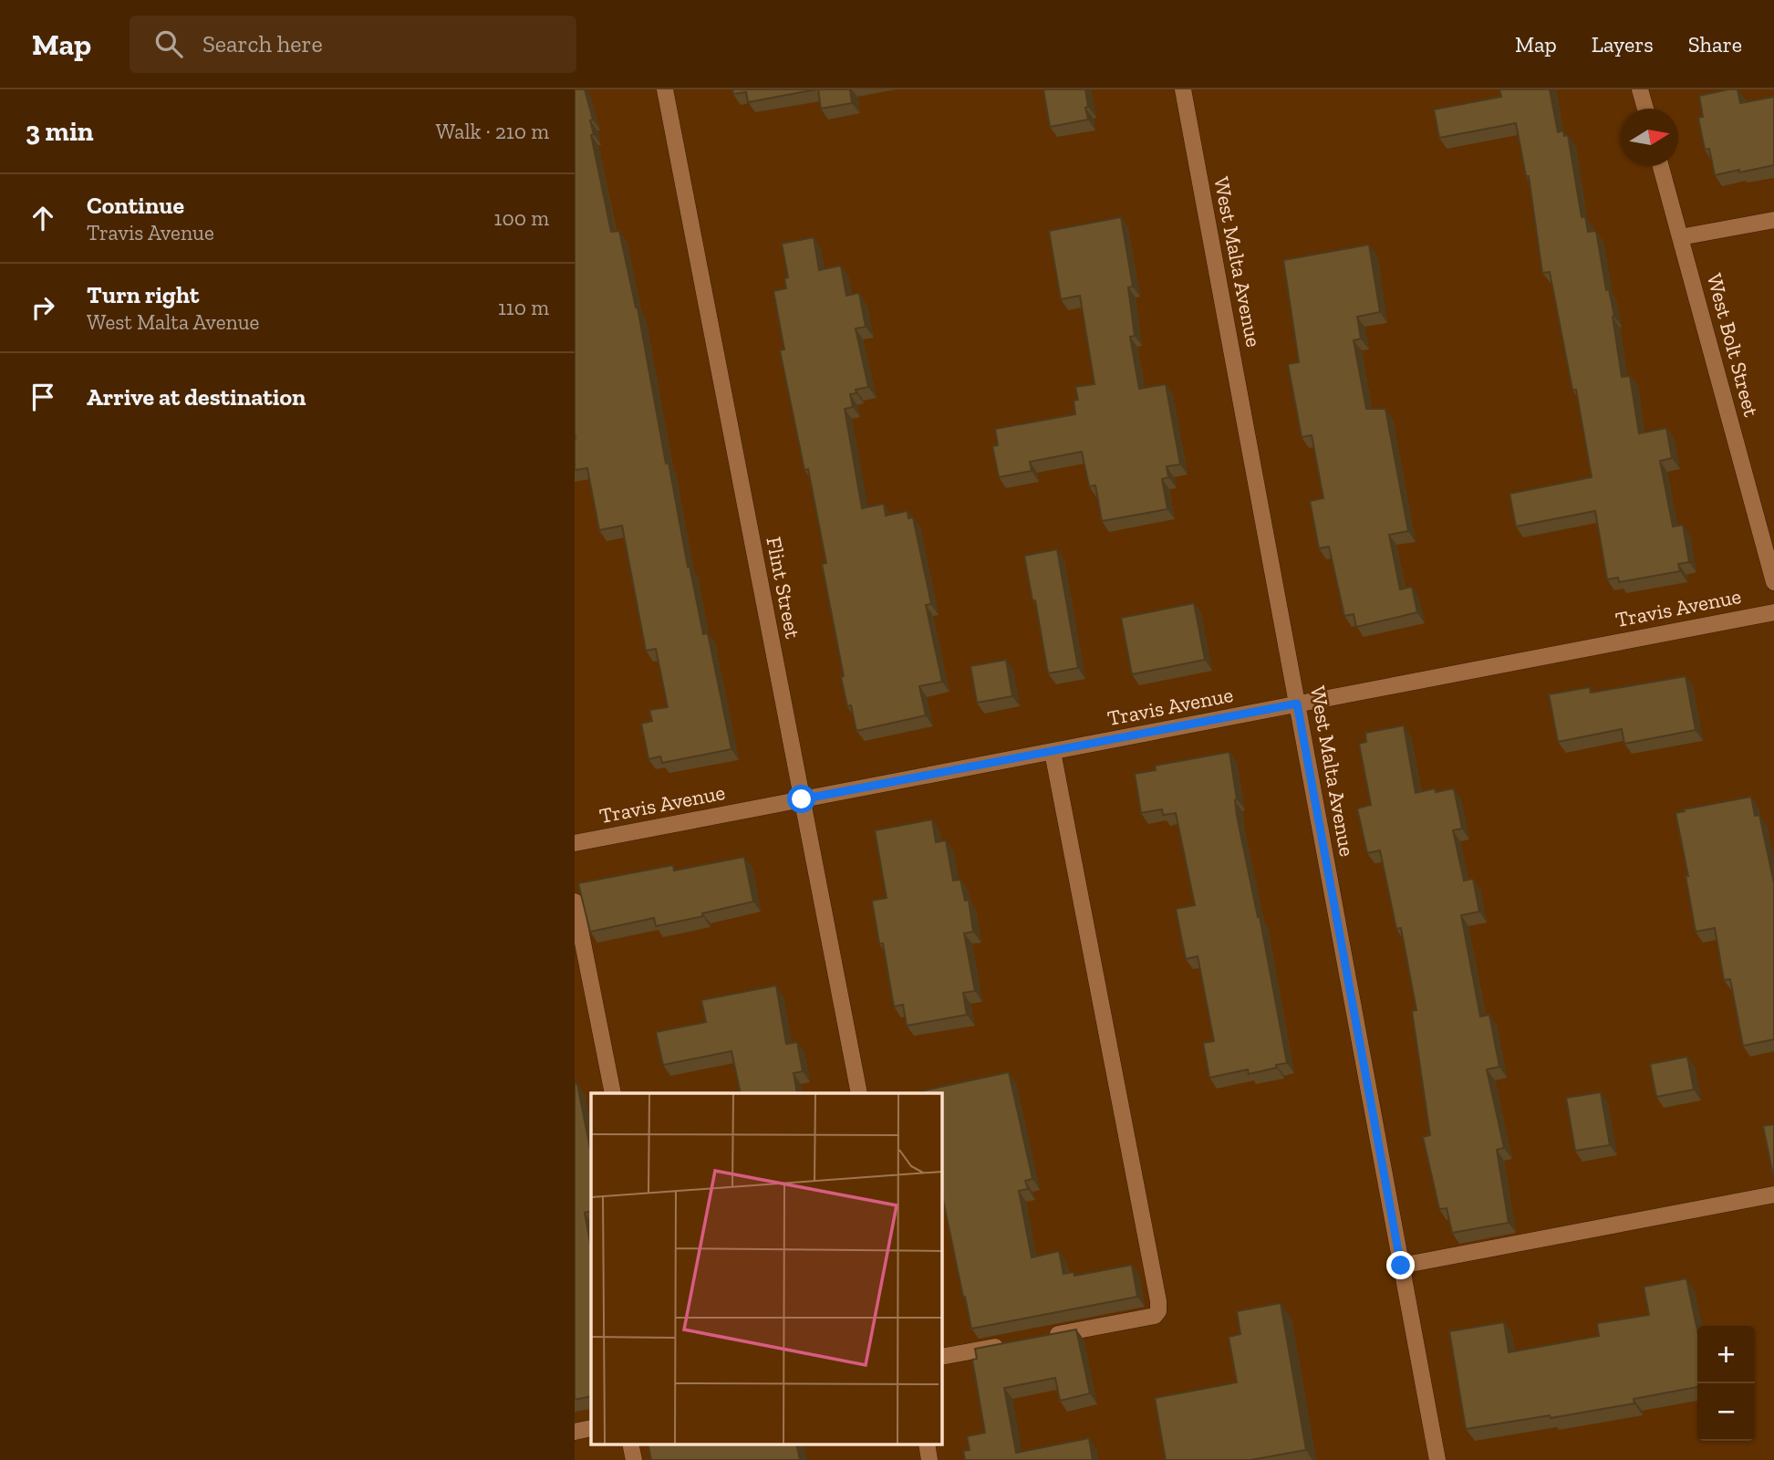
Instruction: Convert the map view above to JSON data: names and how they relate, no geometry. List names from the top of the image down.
{
  "streets": {
    "street": [
      "West Malta Avenue",
      "West Bolt Street",
      "Flint Street",
      "Travis Avenue"
    ]
  },
  "crossings": [
    ["West Malta Avenue", "Travis Avenue"],
    ["Flint Street", "Travis Avenue"]
  ],
  "north": "right",
  "page": {
    "header": "Map",
    "search": "Search here",
    "nav": ["Map", "Layers", "Share"],
    "heading": ["3 min", "Walk · 210 m"],
    "list": [
      ["Continue", "Travis Avenue", "100 m"],
      ["Turn right", "West Malta Avenue", "110 m"],
      "Arrive at destination"
    ],
    "map_buttons": ["+", "−"]
  }
}
